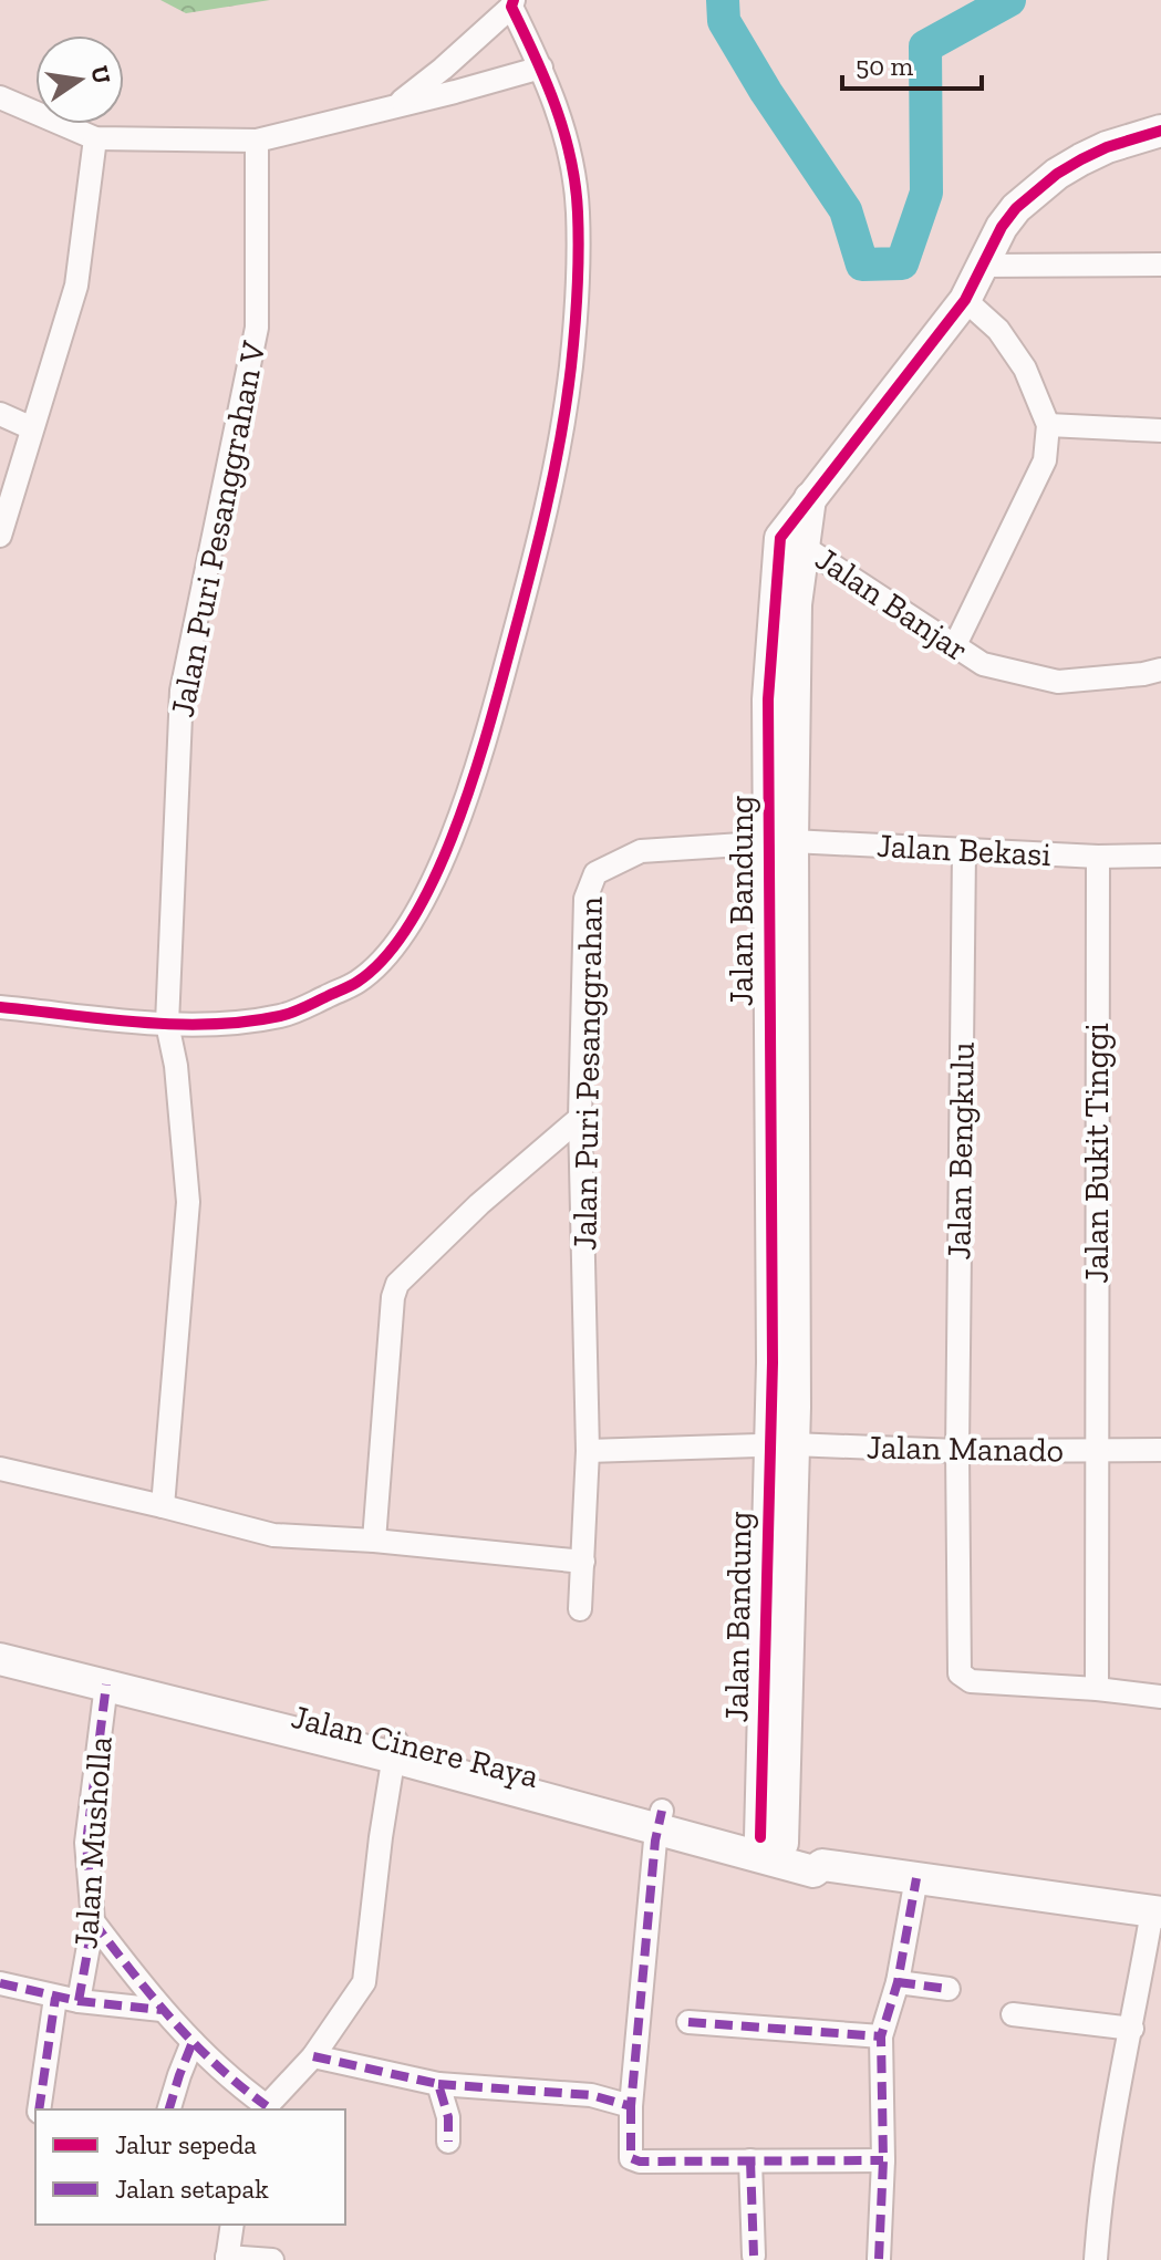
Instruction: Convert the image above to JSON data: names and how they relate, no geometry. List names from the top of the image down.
{
  "streets": {
    "street": [
      "Jalan Puri Pesanggrahan V",
      "Jalan Banjar",
      "Jalan Bekasi",
      "Jalan Bandung",
      "Jalan Puri Pesanggrahan",
      "Jalan Bengkulu",
      "Jalan Bukit Tinggi",
      "Jalan Manado",
      "Jalan Cinere Raya",
      "Jalan Musholla"
    ]
  },
  "crossings": [
    ["Jalan Banjar", "Jalan Bandung"],
    ["Jalan Bekasi", "Jalan Bandung"],
    ["Jalan Bekasi", "Jalan Puri Pesanggrahan"],
    ["Jalan Bekasi", "Jalan Bengkulu"],
    ["Jalan Bekasi", "Jalan Bukit Tinggi"],
    ["Jalan Bandung", "Jalan Puri Pesanggrahan"],
    ["Jalan Bandung", "Jalan Manado"],
    ["Jalan Bandung", "Jalan Cinere Raya"],
    ["Jalan Bengkulu", "Jalan Bukit Tinggi"],
    ["Jalan Bengkulu", "Jalan Manado"],
    ["Jalan Bukit Tinggi", "Jalan Manado"],
    ["Jalan Cinere Raya", "Jalan Musholla"]
  ],
  "legend": ["Jalur sepeda", "Jalan setapak"],
  "scale_bar": "50 m",
  "north": "right"
}
